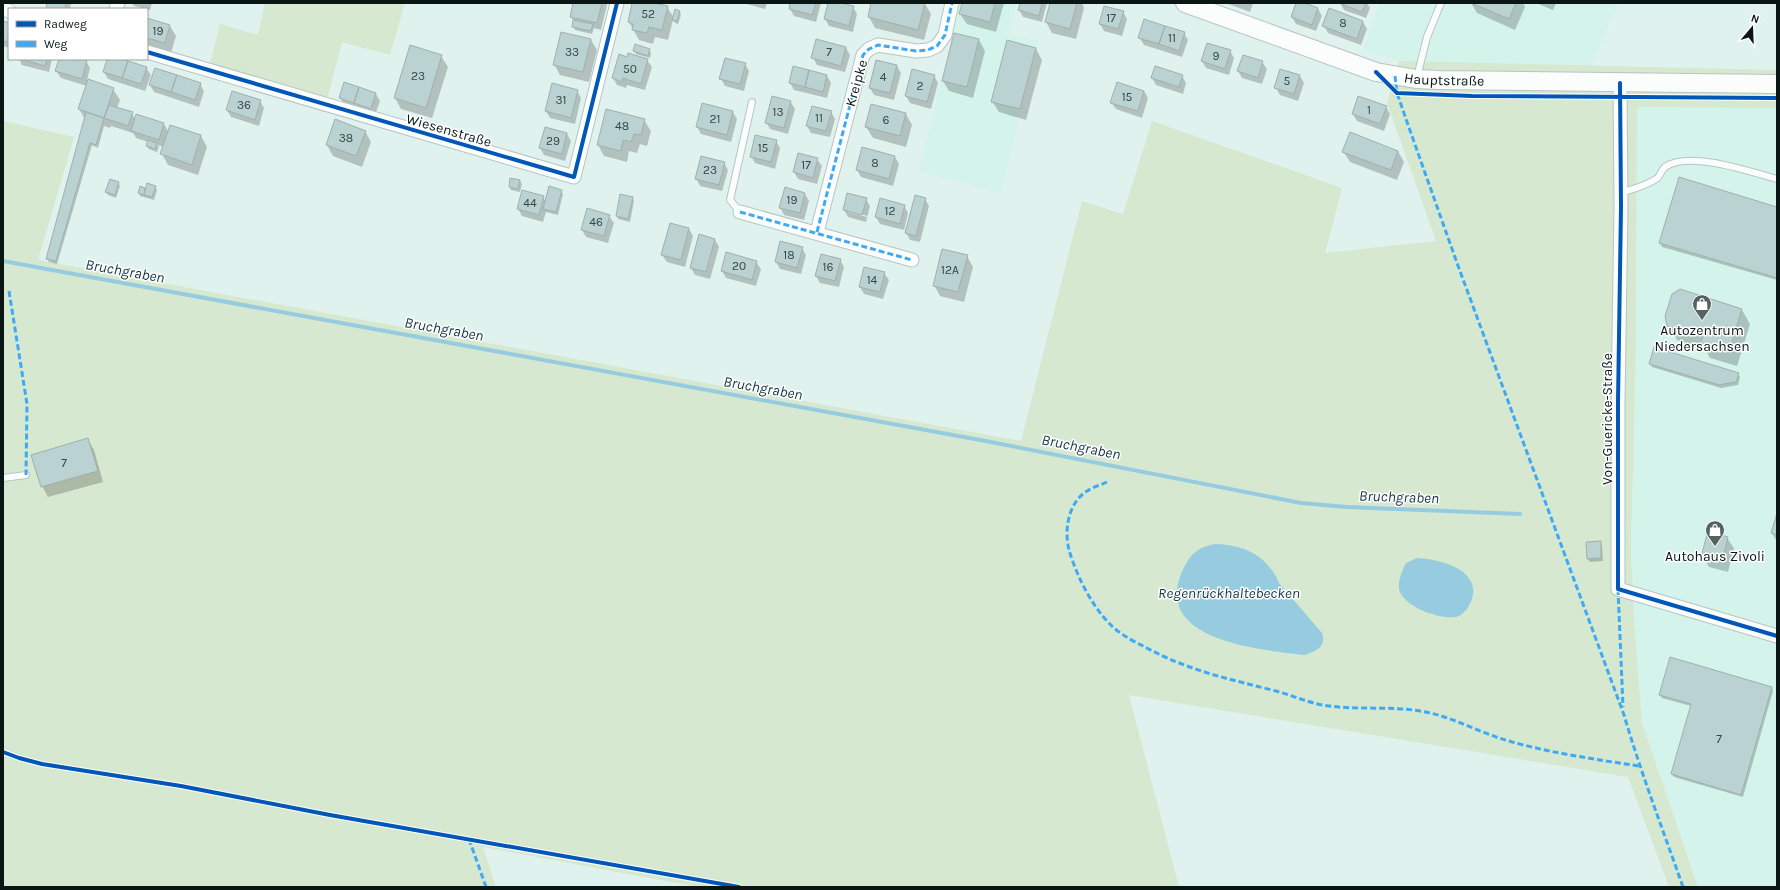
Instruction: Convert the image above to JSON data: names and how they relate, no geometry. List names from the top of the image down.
{
  "streets": {
    "main road": ["Hauptstraße"],
    "street": ["Kreipke", "Wiesenstraße", "Von-Guericke-Straße"]
  },
  "crossings": [
    ["Hauptstraße", "Von-Guericke-Straße"]
  ],
  "water": ["Bruchgraben", "Regenrückhaltebecken"],
  "places": {
    "shop": ["Autozentrum Niedersachsen", "Autohaus Zivoli"]
  },
  "house_numbers": [
    "52",
    "17",
    "8",
    "19",
    "11",
    "33",
    "7",
    "9",
    "50",
    "23",
    "4",
    "5",
    "2",
    "15",
    "31",
    "36",
    "1",
    "13",
    "11",
    "21",
    "6",
    "48",
    "38",
    "29",
    "15",
    "8",
    "17",
    "23",
    "19",
    "44",
    "12",
    "46",
    "18",
    "20",
    "16",
    "12A",
    "14",
    "7",
    "7"
  ],
  "legend": ["Radweg", "Weg"],
  "north": "top"
}
